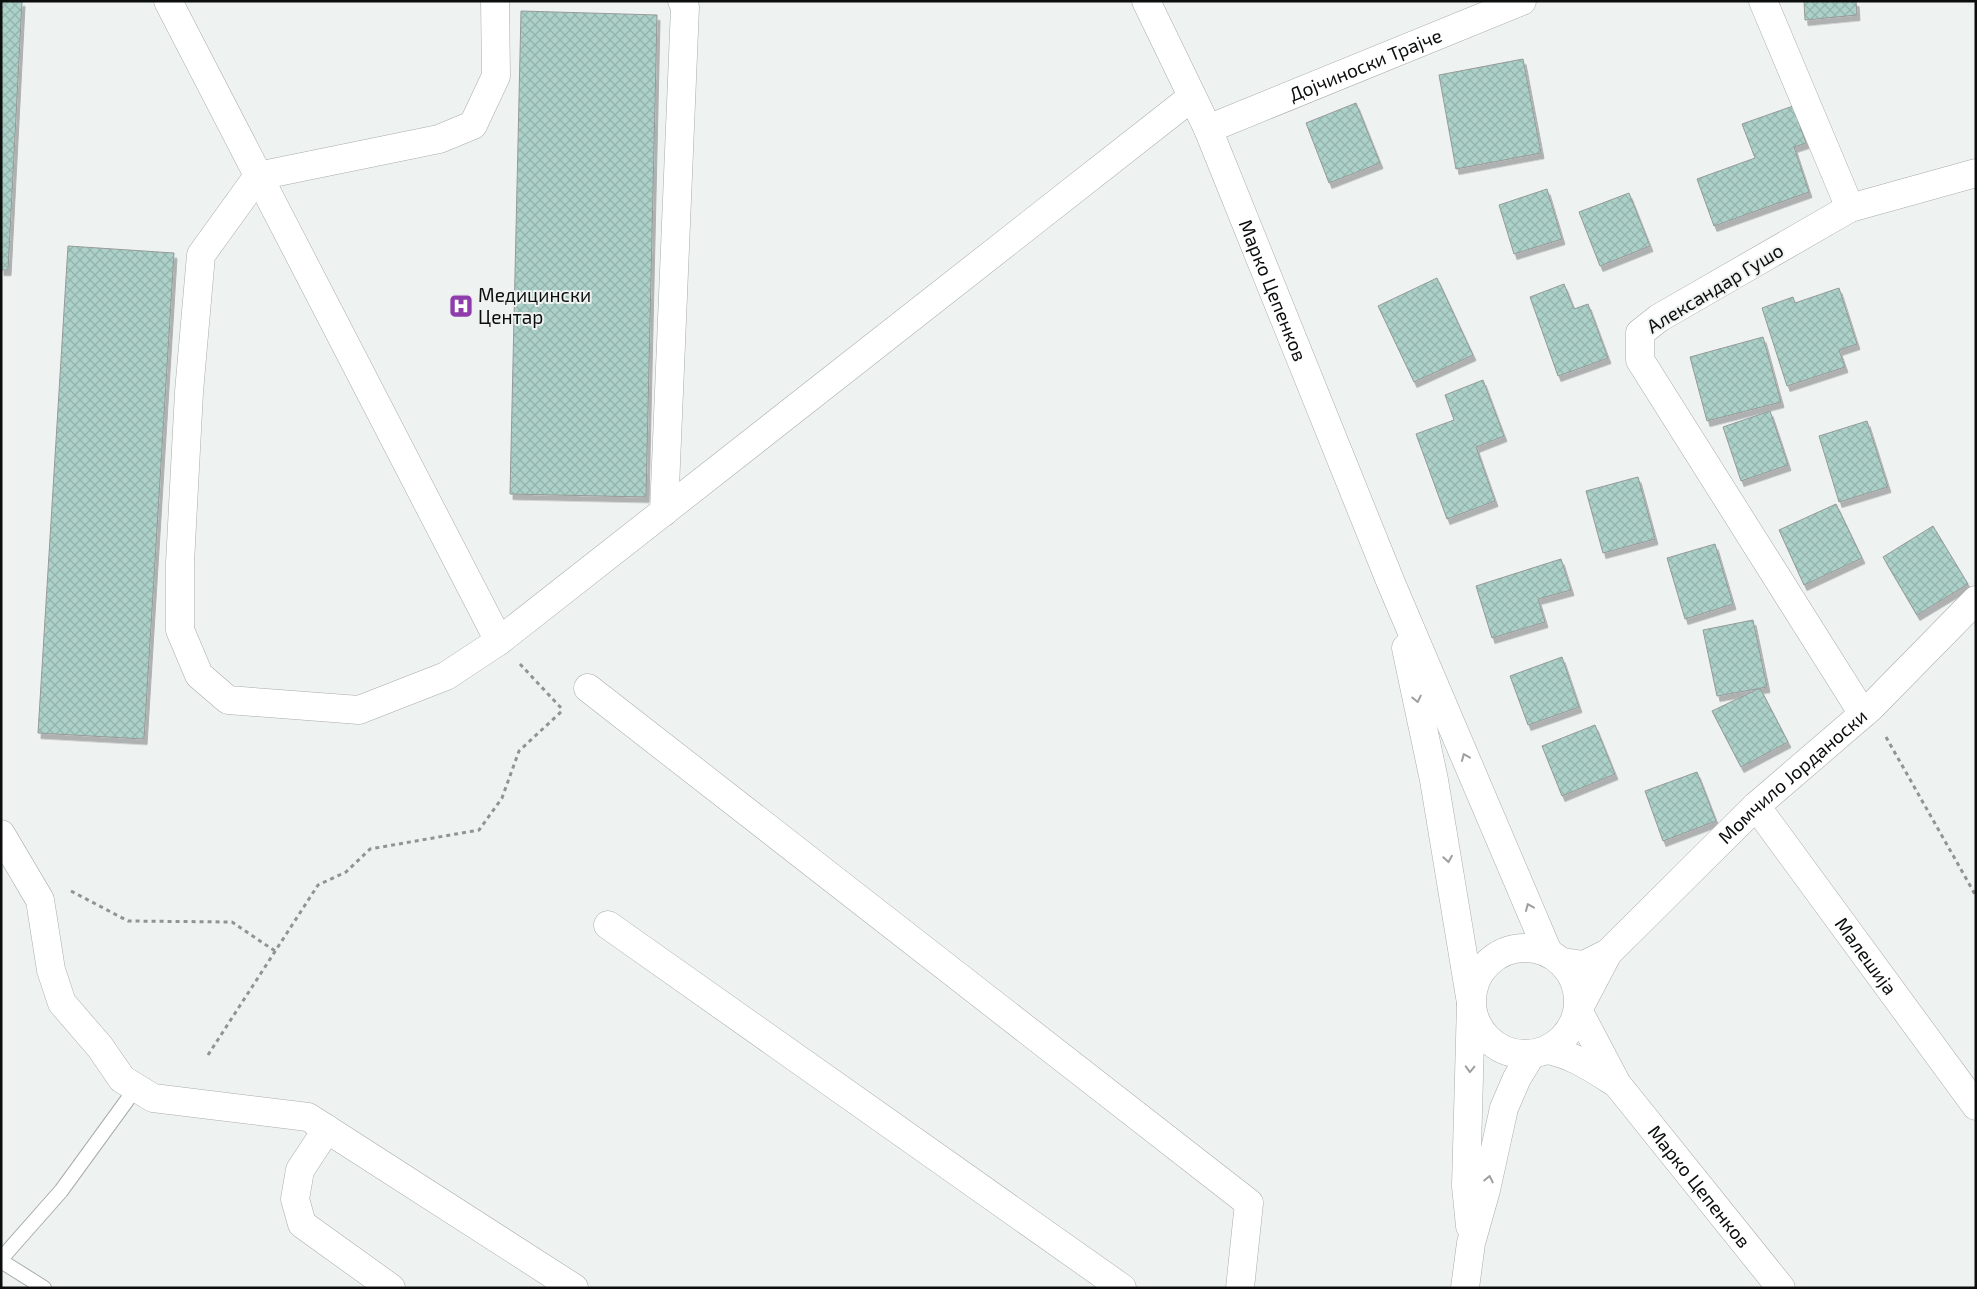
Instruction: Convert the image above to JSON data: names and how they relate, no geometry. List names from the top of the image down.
{
  "streets": {
    "street": [
      "Дојчиноски Трајче",
      "Александар Гушо",
      "Марко Цепенков",
      "Момчило Јорданоски",
      "Малешија"
    ]
  },
  "crossings": [
    ["Дојчиноски Трајче", "Марко Цепенков"],
    ["Александар Гушо", "Момчило Јорданоски"],
    ["Момчило Јорданоски", "Малешија"]
  ],
  "places": {
    "hospital": ["Медицински Центар"]
  }
}
